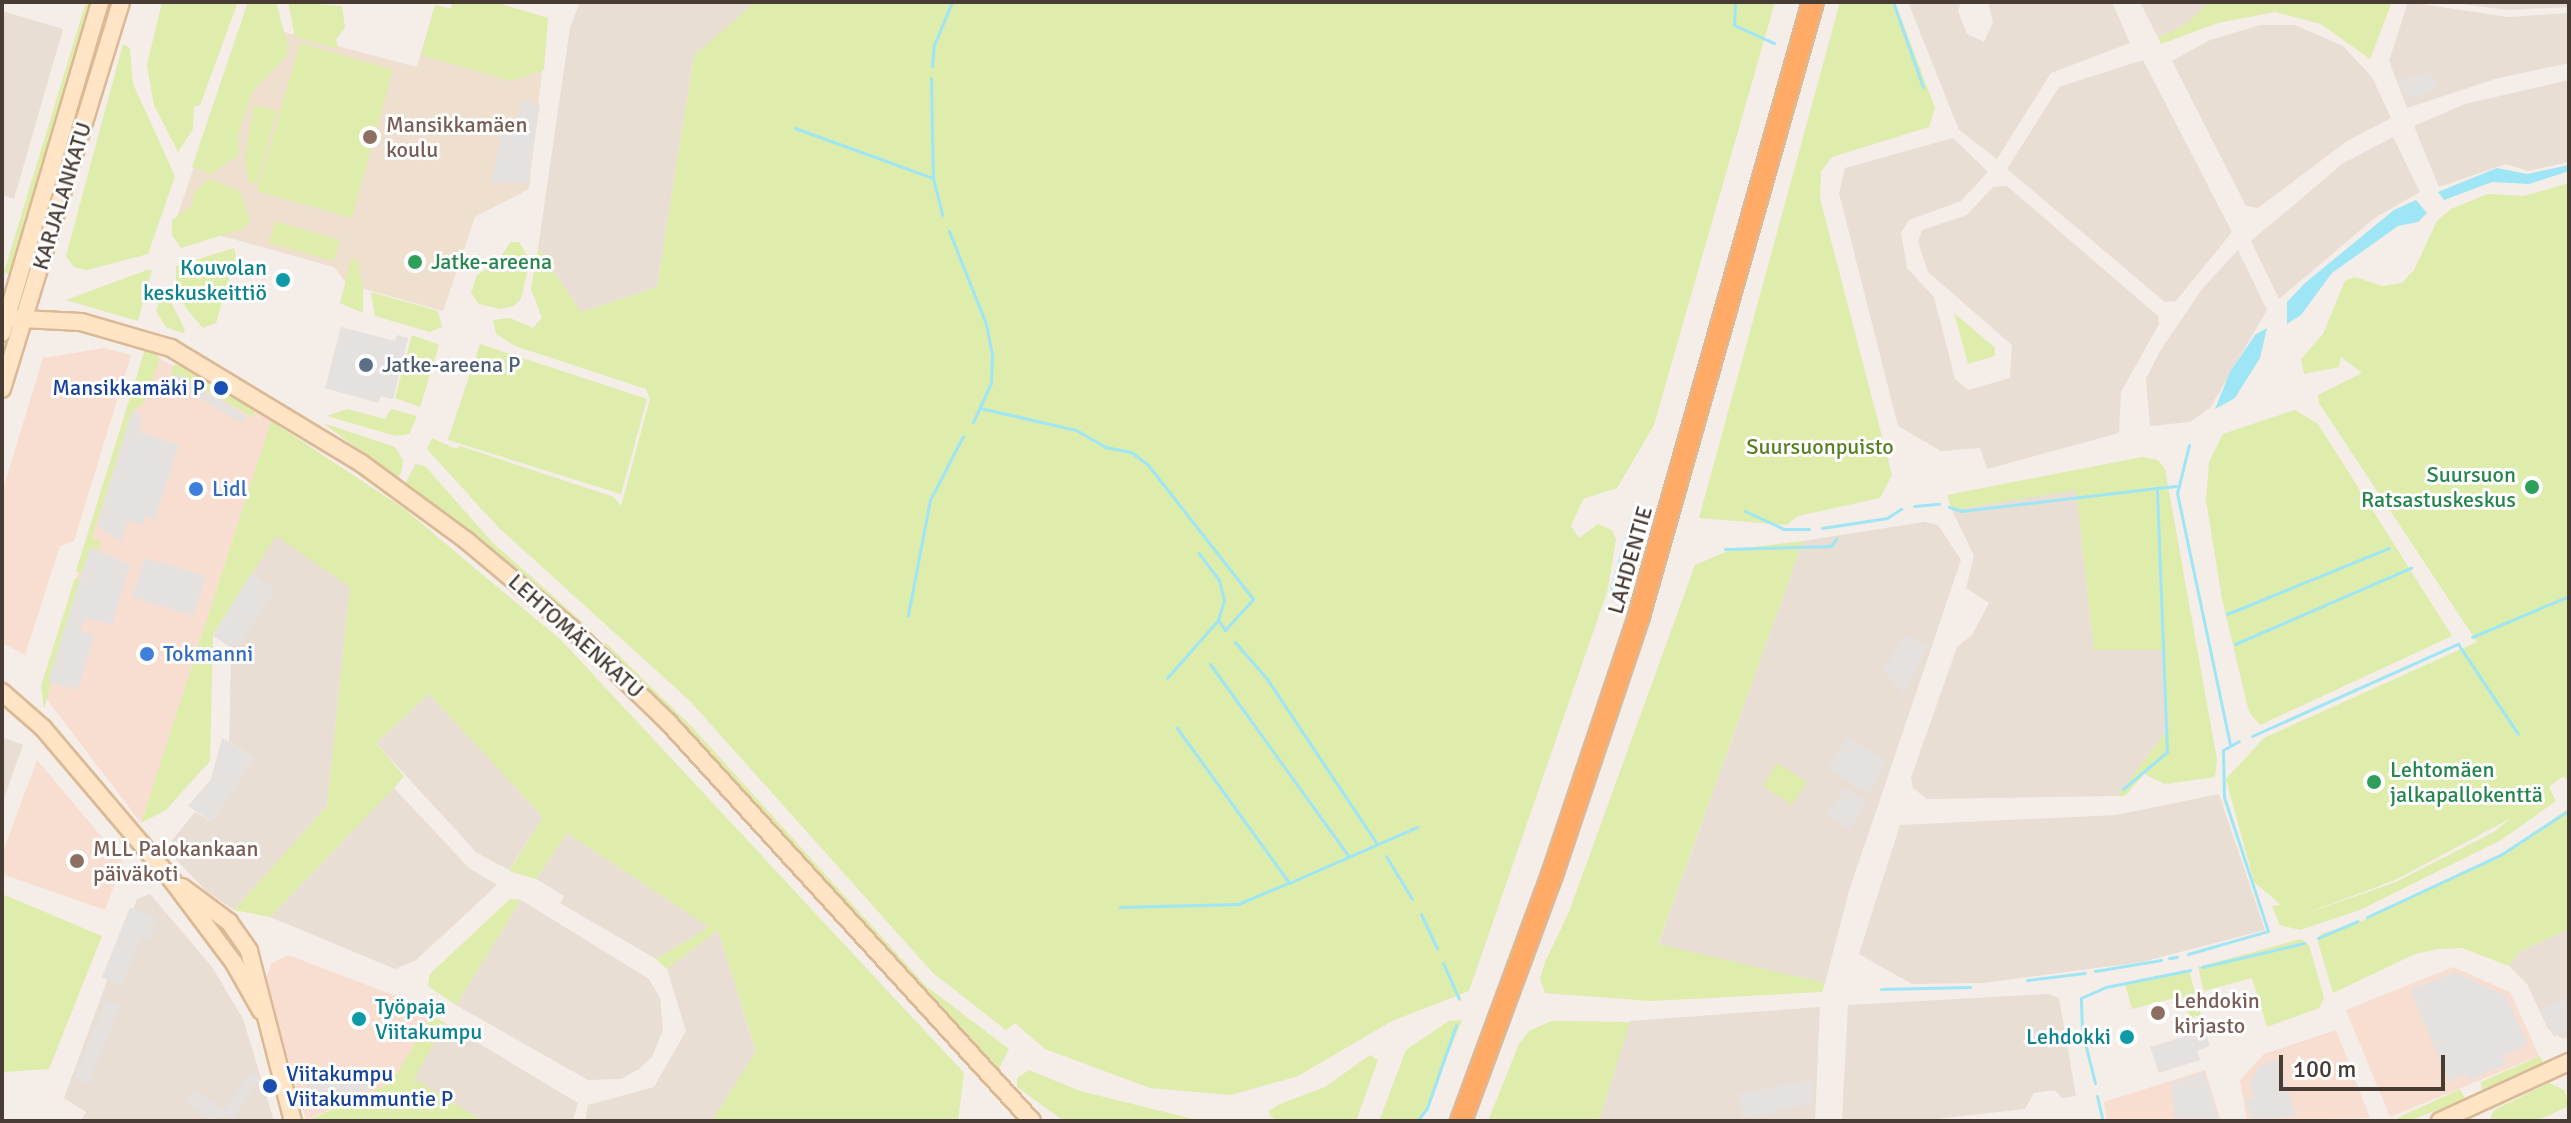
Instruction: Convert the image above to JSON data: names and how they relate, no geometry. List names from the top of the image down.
{
  "streets": {
    "highway": ["LAHDENTIE"],
    "street": ["KARJALANKATU", "LEHTOMÄENKATU"]
  },
  "crossings": [
    ["KARJALANKATU", "LEHTOMÄENKATU"]
  ],
  "parks": ["Suursuonpuisto"],
  "places": [
    "Mansikkamäen koulu",
    "Jatke-areena",
    "Kouvolan keskuskeittiö",
    "Jatke-areena P",
    "Mansikkamäki P",
    "Suursuon Ratsastuskeskus",
    "Lidl",
    "Tokmanni",
    "Lehtomäen jalkapallokenttä",
    "MLL Palokankaan päiväkoti",
    "Lehdokin kirjasto",
    "Työpaja Viitakumpu",
    "Lehdokki",
    "Viitakumpu Viitakummuntie P"
  ],
  "scale_bar": "100 m"
}
